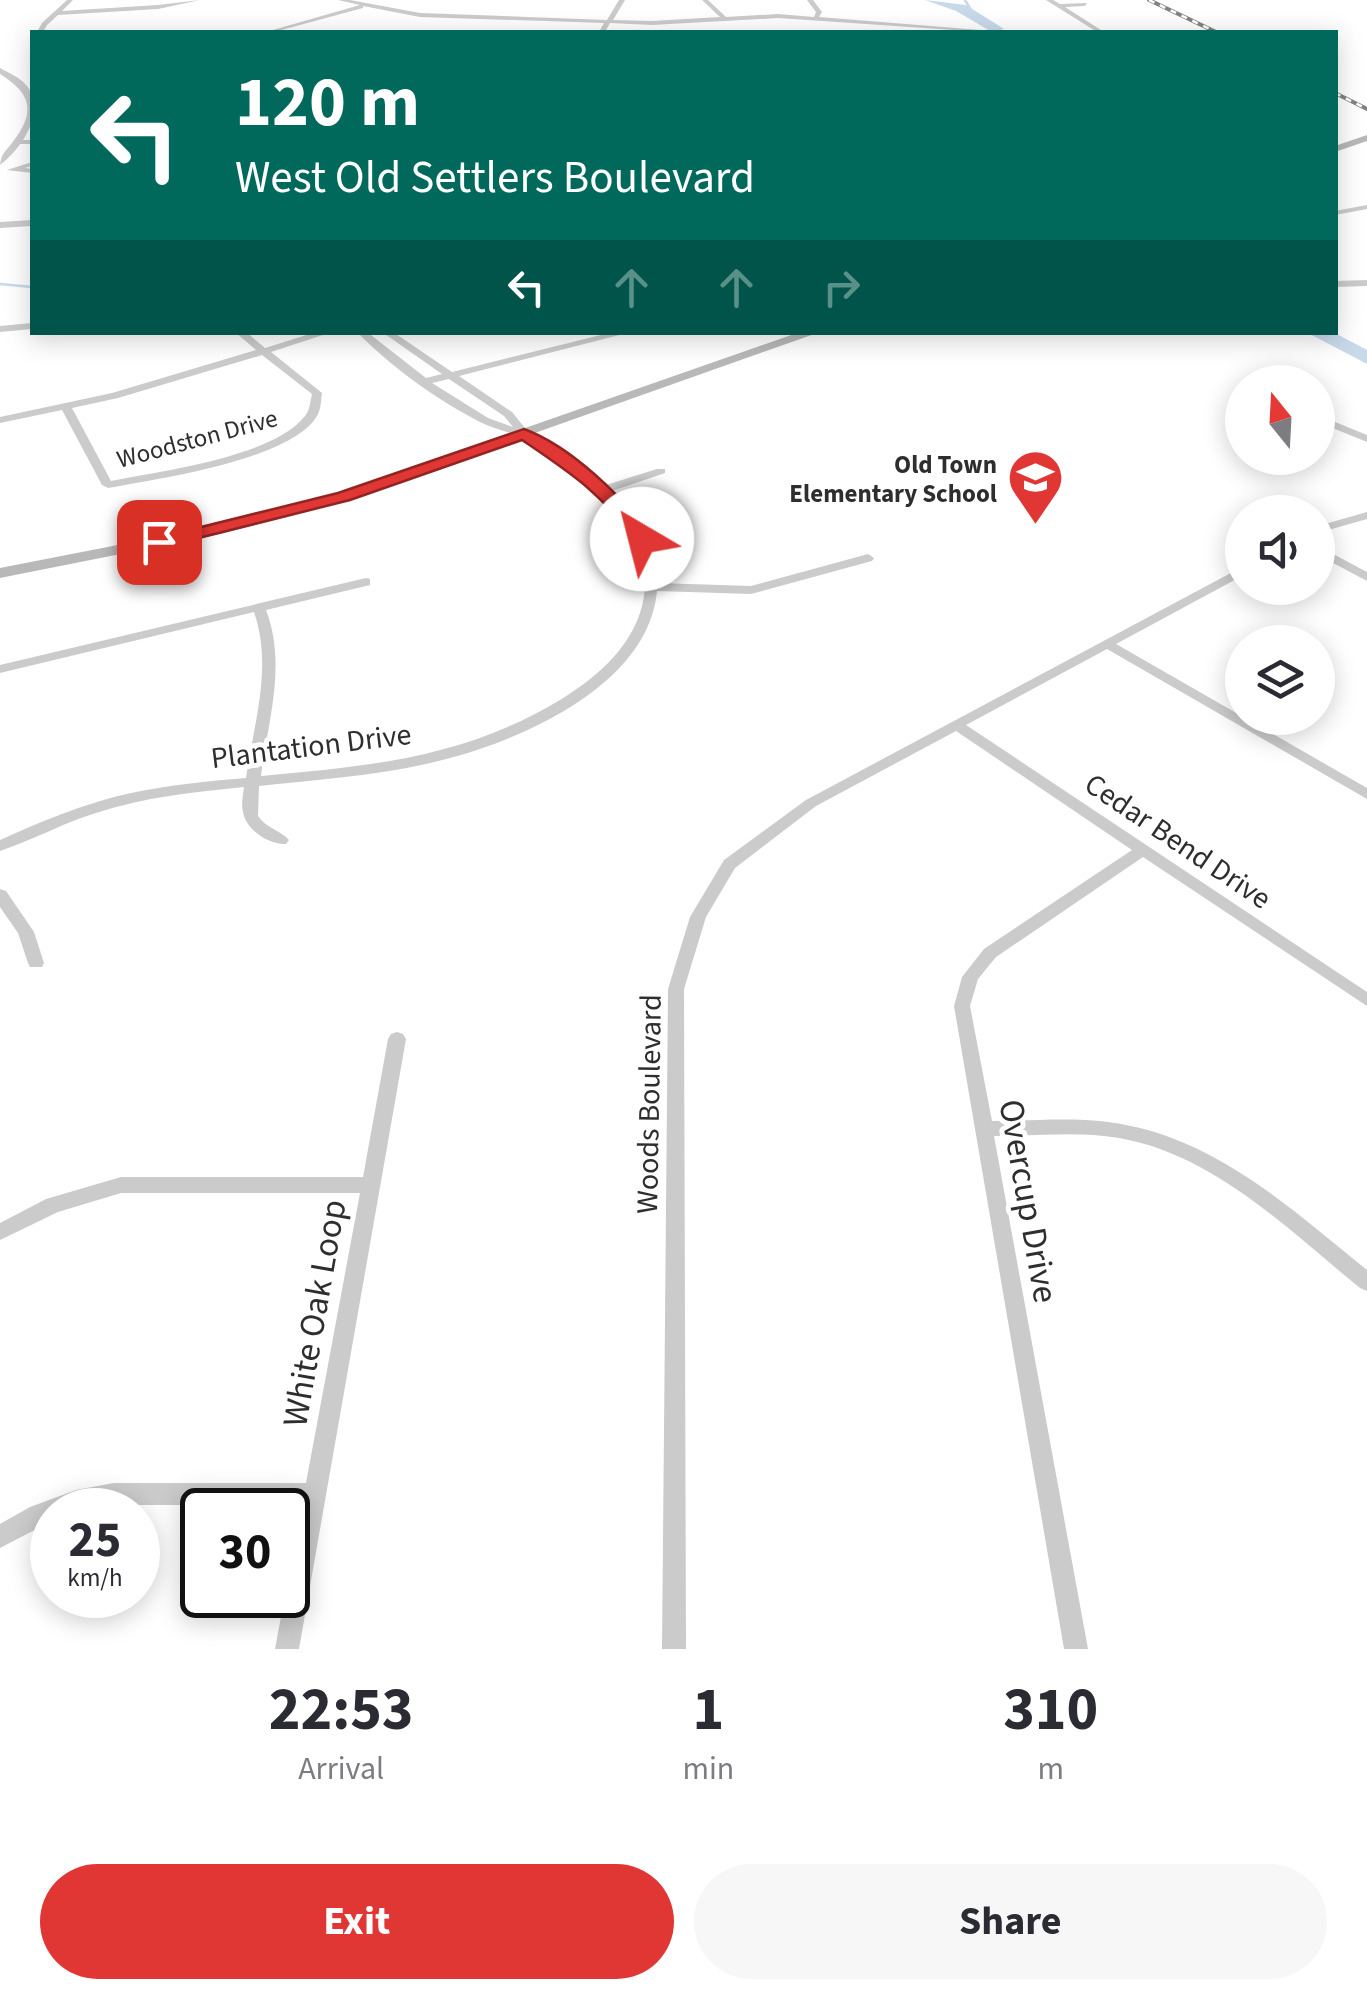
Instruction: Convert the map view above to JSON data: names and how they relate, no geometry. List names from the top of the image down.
{
  "streets": {
    "street": [
      "Woodston Drive",
      "Plantation Drive",
      "Cedar Bend Drive",
      "Woods Boulevard",
      "Overcup Drive",
      "White Oak Loop"
    ]
  },
  "crossings": [
    ["Cedar Bend Drive", "Woods Boulevard"],
    ["Cedar Bend Drive", "Overcup Drive"]
  ],
  "places": {
    "school or university": ["Old Town Elementary School"]
  },
  "north": "top",
  "page": {
    "turn": ["120 m", "West Old Settlers Boulevard"],
    "speed": "25 km/h",
    "limit": "30",
    "eta": [
      "22:53",
      "Arrival",
      "1",
      "min",
      "310",
      "m"
    ],
    "buttons": ["Exit", "Share"]
  }
}
